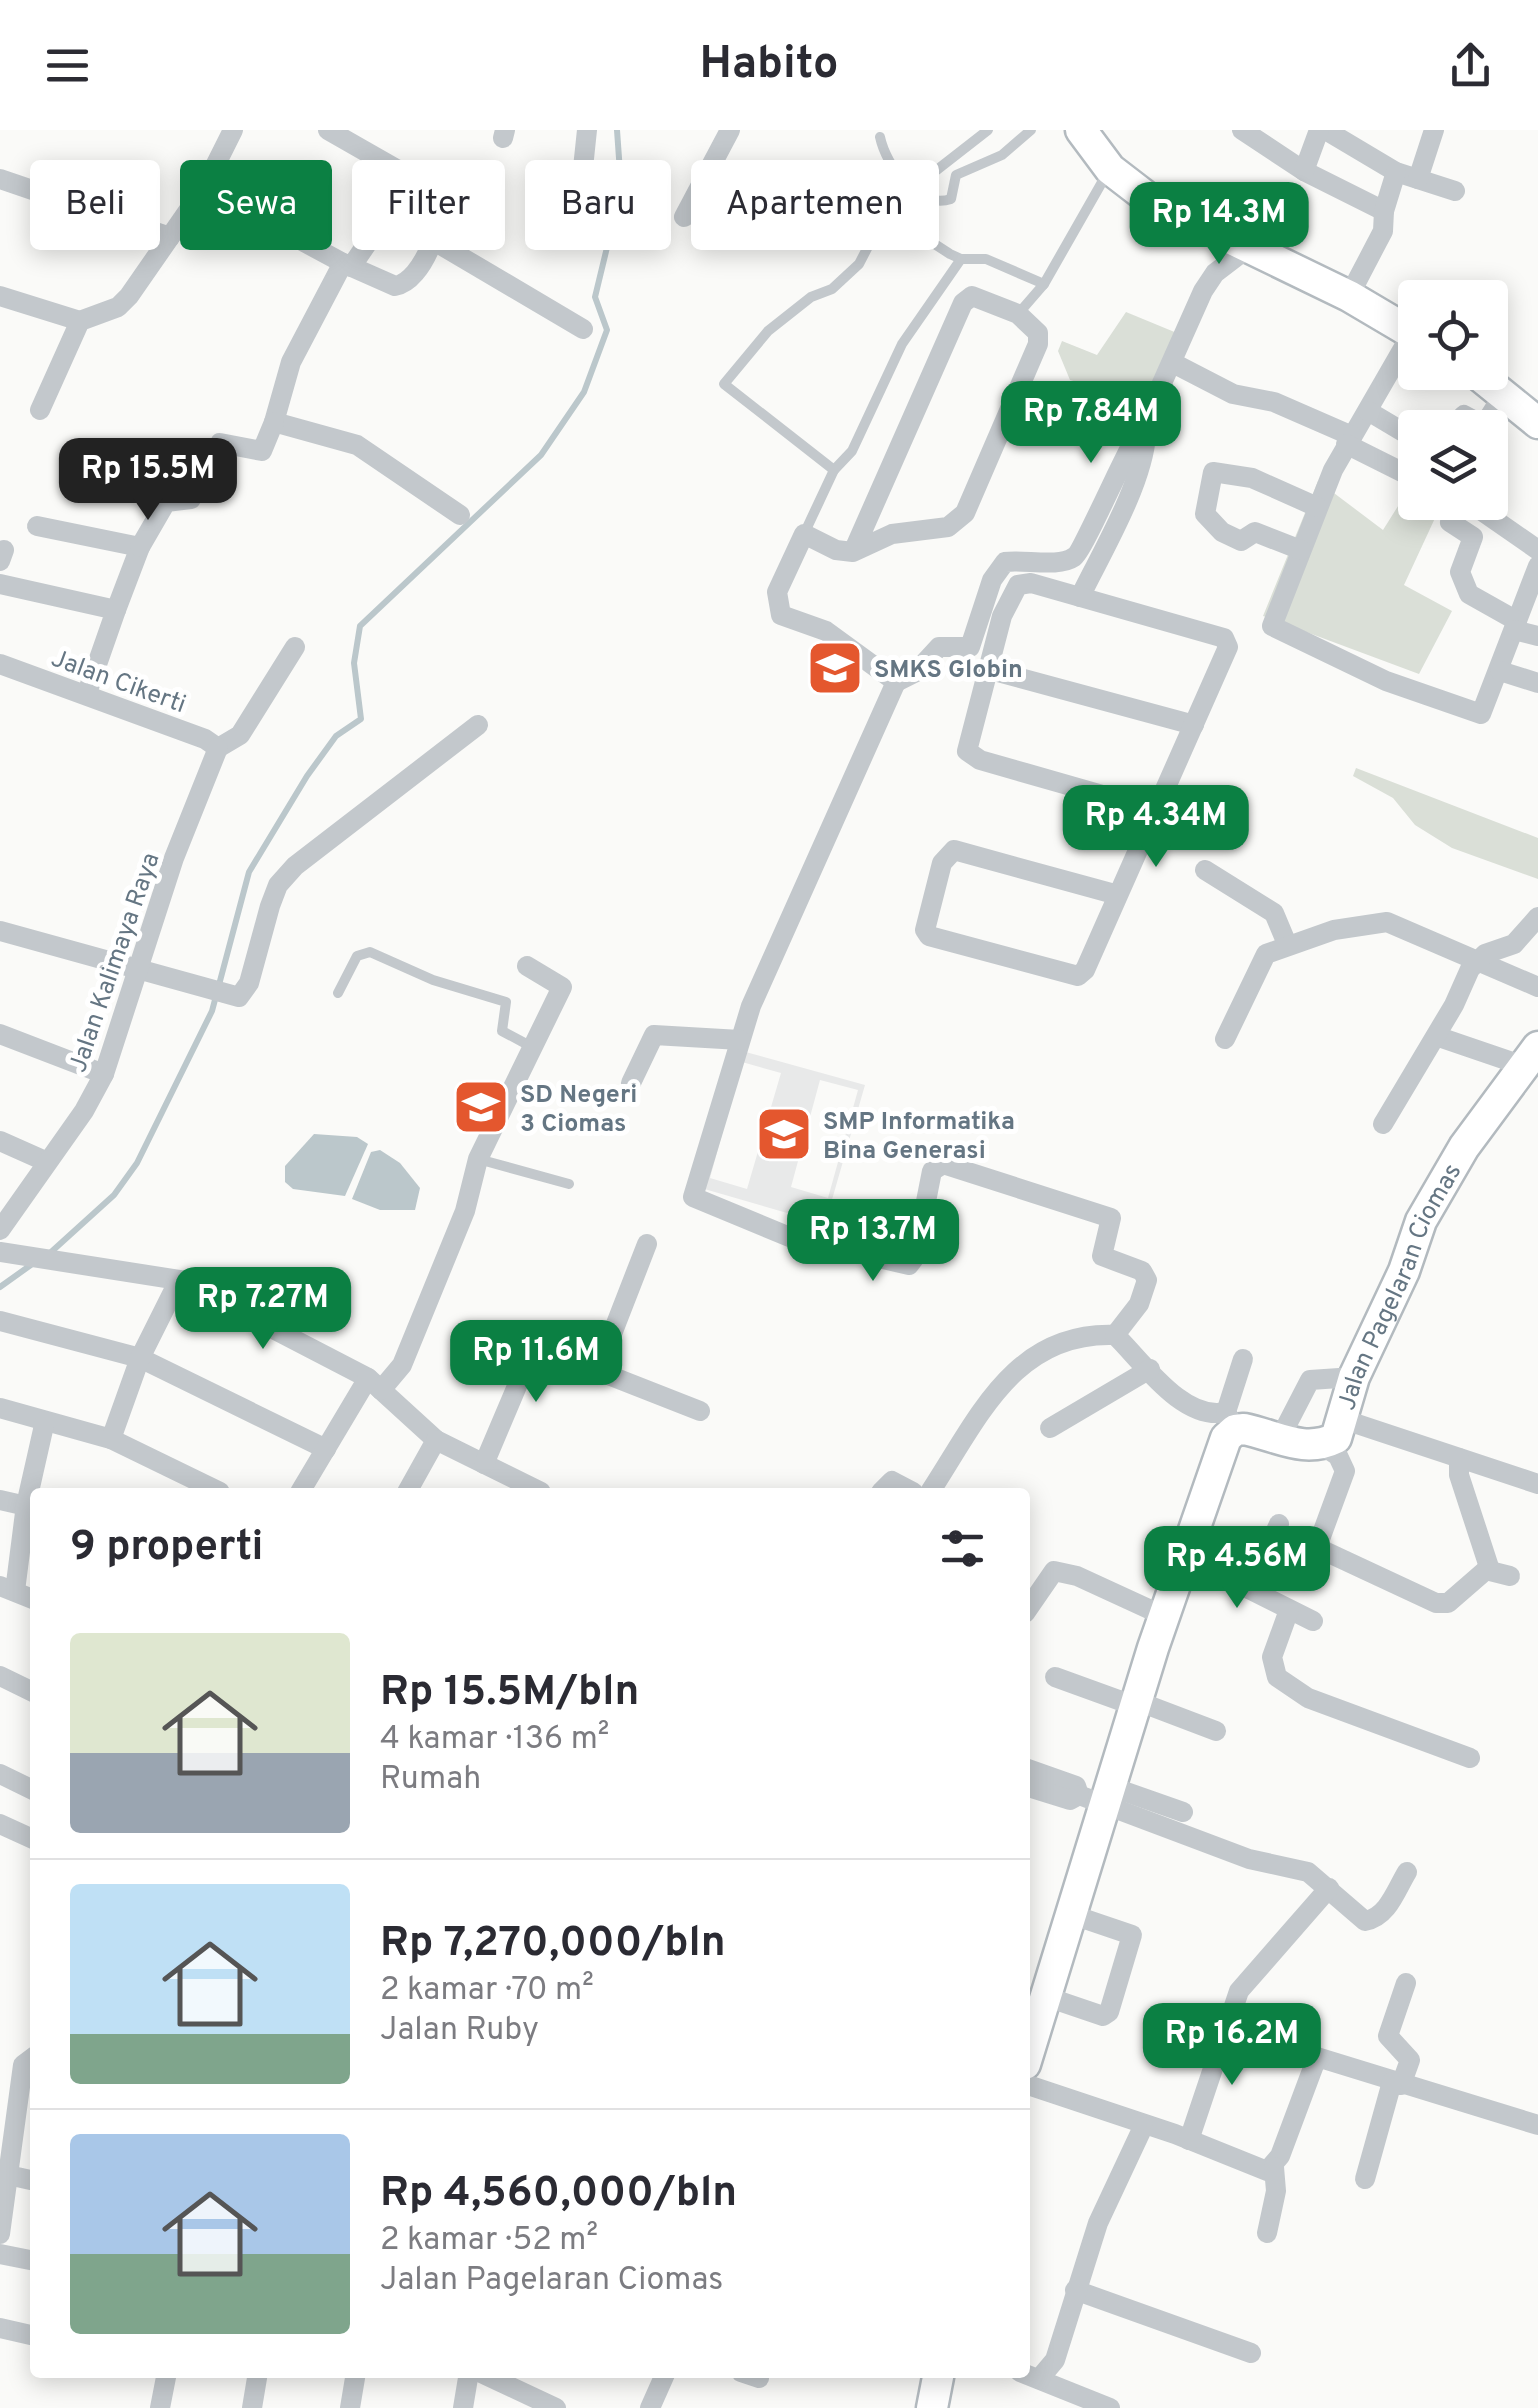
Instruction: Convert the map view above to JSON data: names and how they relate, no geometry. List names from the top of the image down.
{
  "streets": {
    "main road": ["Jalan Pagelaran Ciomas"],
    "street": ["Jalan Cikerti", "Jalan Kalimaya Raya"]
  },
  "crossings": [
    ["Jalan Cikerti", "Jalan Kalimaya Raya"]
  ],
  "places": {
    "school or university": ["SMKS Globin", "SD Negeri 3 Ciomas", "SMP Informatika Bina Generasi"]
  },
  "page": {
    "header": "Habito",
    "chip": [
      "Beli",
      "Sewa",
      "Filter",
      "Baru",
      "Apartemen"
    ],
    "price": [
      "Rp 14.3M",
      "Rp 7.84M",
      "Rp 15.5M",
      "Rp 4.34M",
      "Rp 13.7M",
      "Rp 7.27M",
      "Rp 11.6M",
      "Rp 4.56M",
      "Rp 16.2M"
    ],
    "heading": "9 properti",
    "list": [
      {
        "name": "Rp 15.5M/bln",
        "note": "4 kamar · 136 m² · Rumah"
      },
      {
        "name": "Rp 7,270,000/bln",
        "note": "2 kamar · 70 m² · Jalan Ruby"
      },
      {
        "name": "Rp 4,560,000/bln",
        "note": "2 kamar · 52 m² · Jalan Pagelaran Ciomas"
      }
    ]
  }
}
